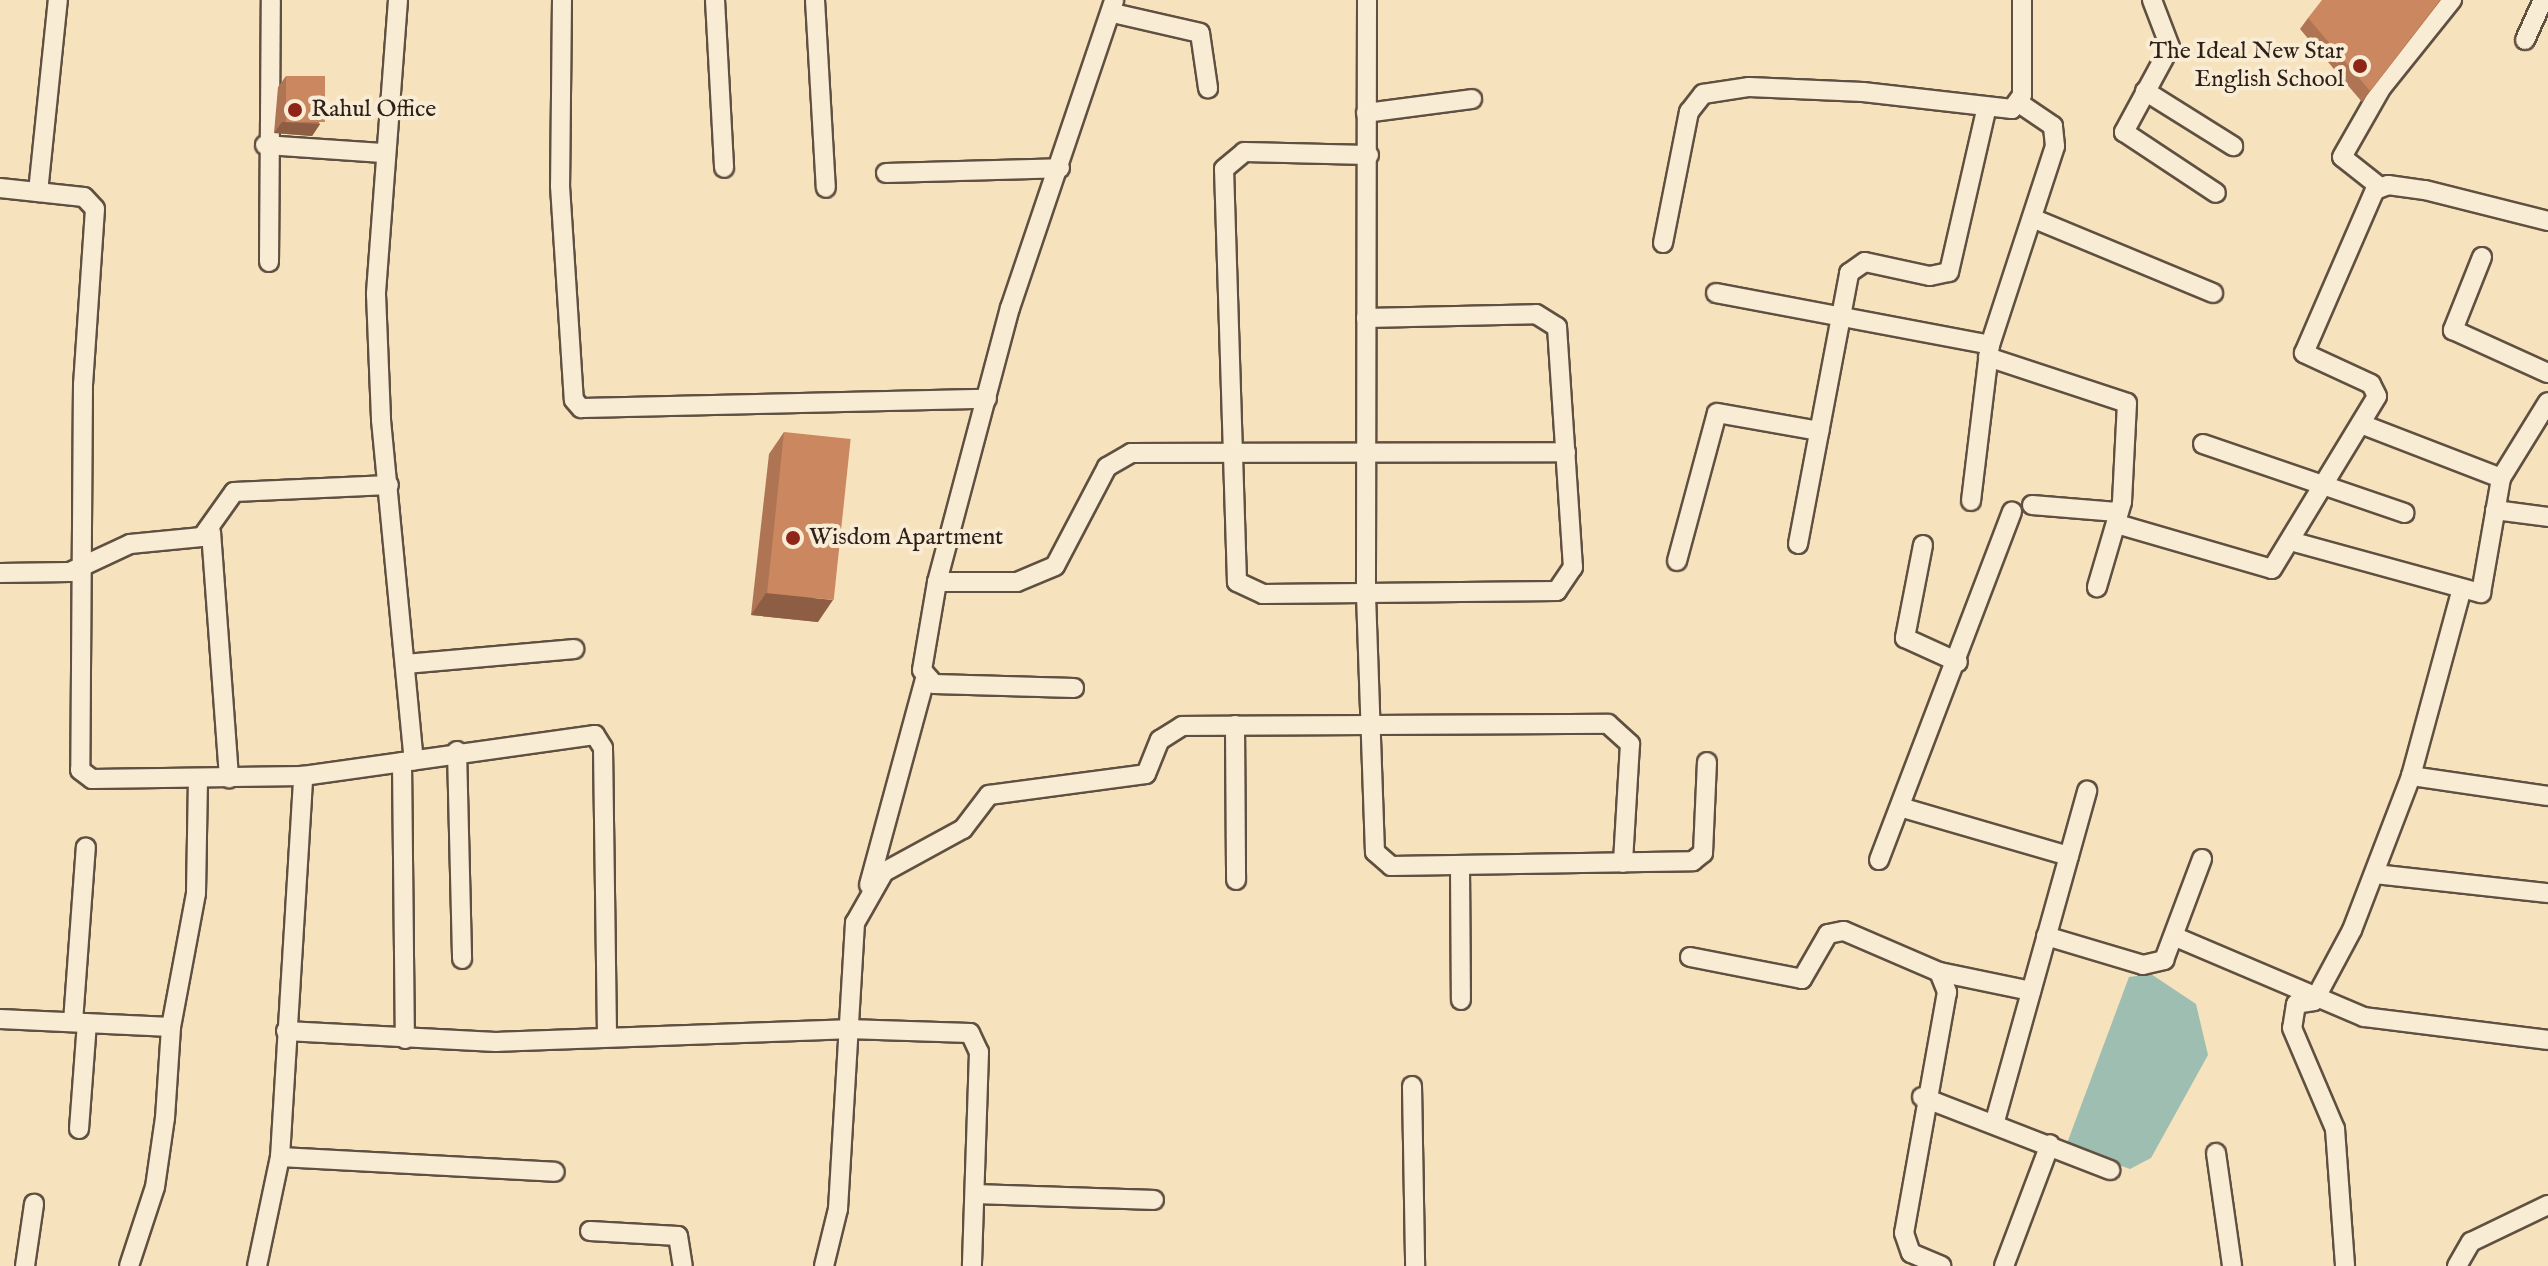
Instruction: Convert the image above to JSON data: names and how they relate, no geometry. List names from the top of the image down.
{
  "places": ["The Ideal New Star English School", "Rahul Office", "Wisdom Apartment"]
}
